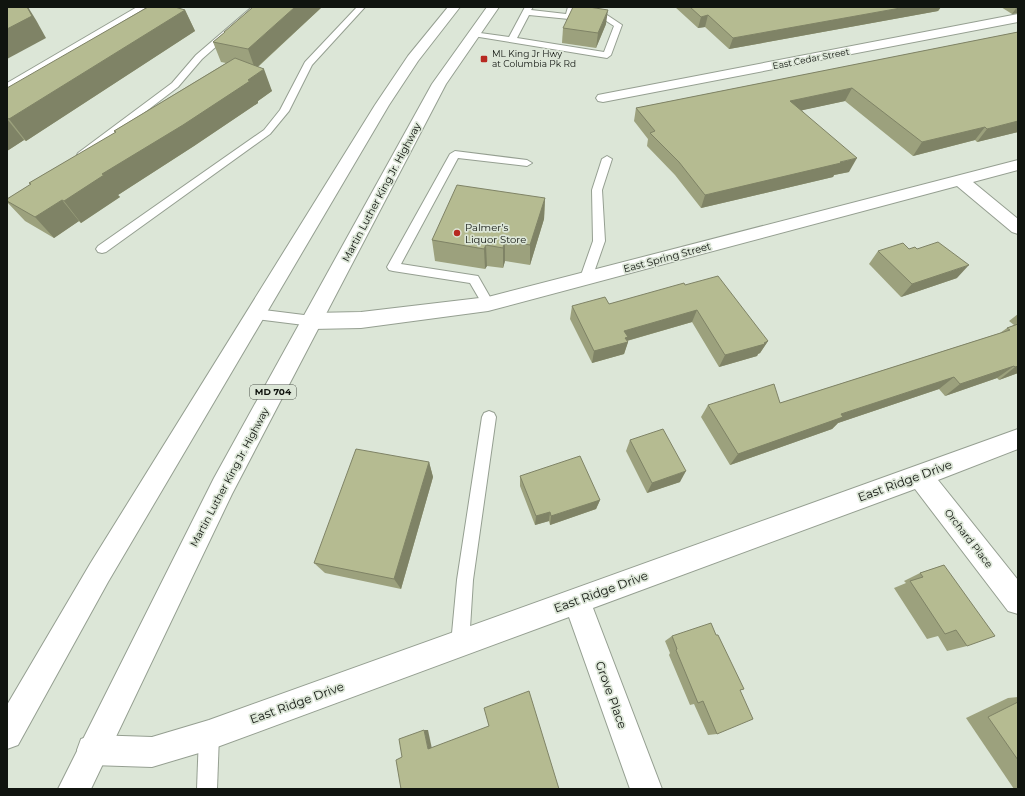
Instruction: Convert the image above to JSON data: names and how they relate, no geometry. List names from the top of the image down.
{
  "streets": {
    "street": [
      "East Cedar Street",
      "Martin Luther King Jr. Highway",
      "East Spring Street",
      "MD 704",
      "East Ridge Drive",
      "Orchard Place",
      "Grove Place"
    ]
  },
  "crossings": [
    ["Martin Luther King Jr. Highway", "East Spring Street"],
    ["Martin Luther King Jr. Highway", "East Ridge Drive"],
    ["East Ridge Drive", "Orchard Place"],
    ["East Ridge Drive", "Grove Place"]
  ],
  "places": {
    "transit": ["ML King Jr Hwy at Columbia Pk Rd"],
    "other": ["Palmer’s Liquor Store"]
  }
}
